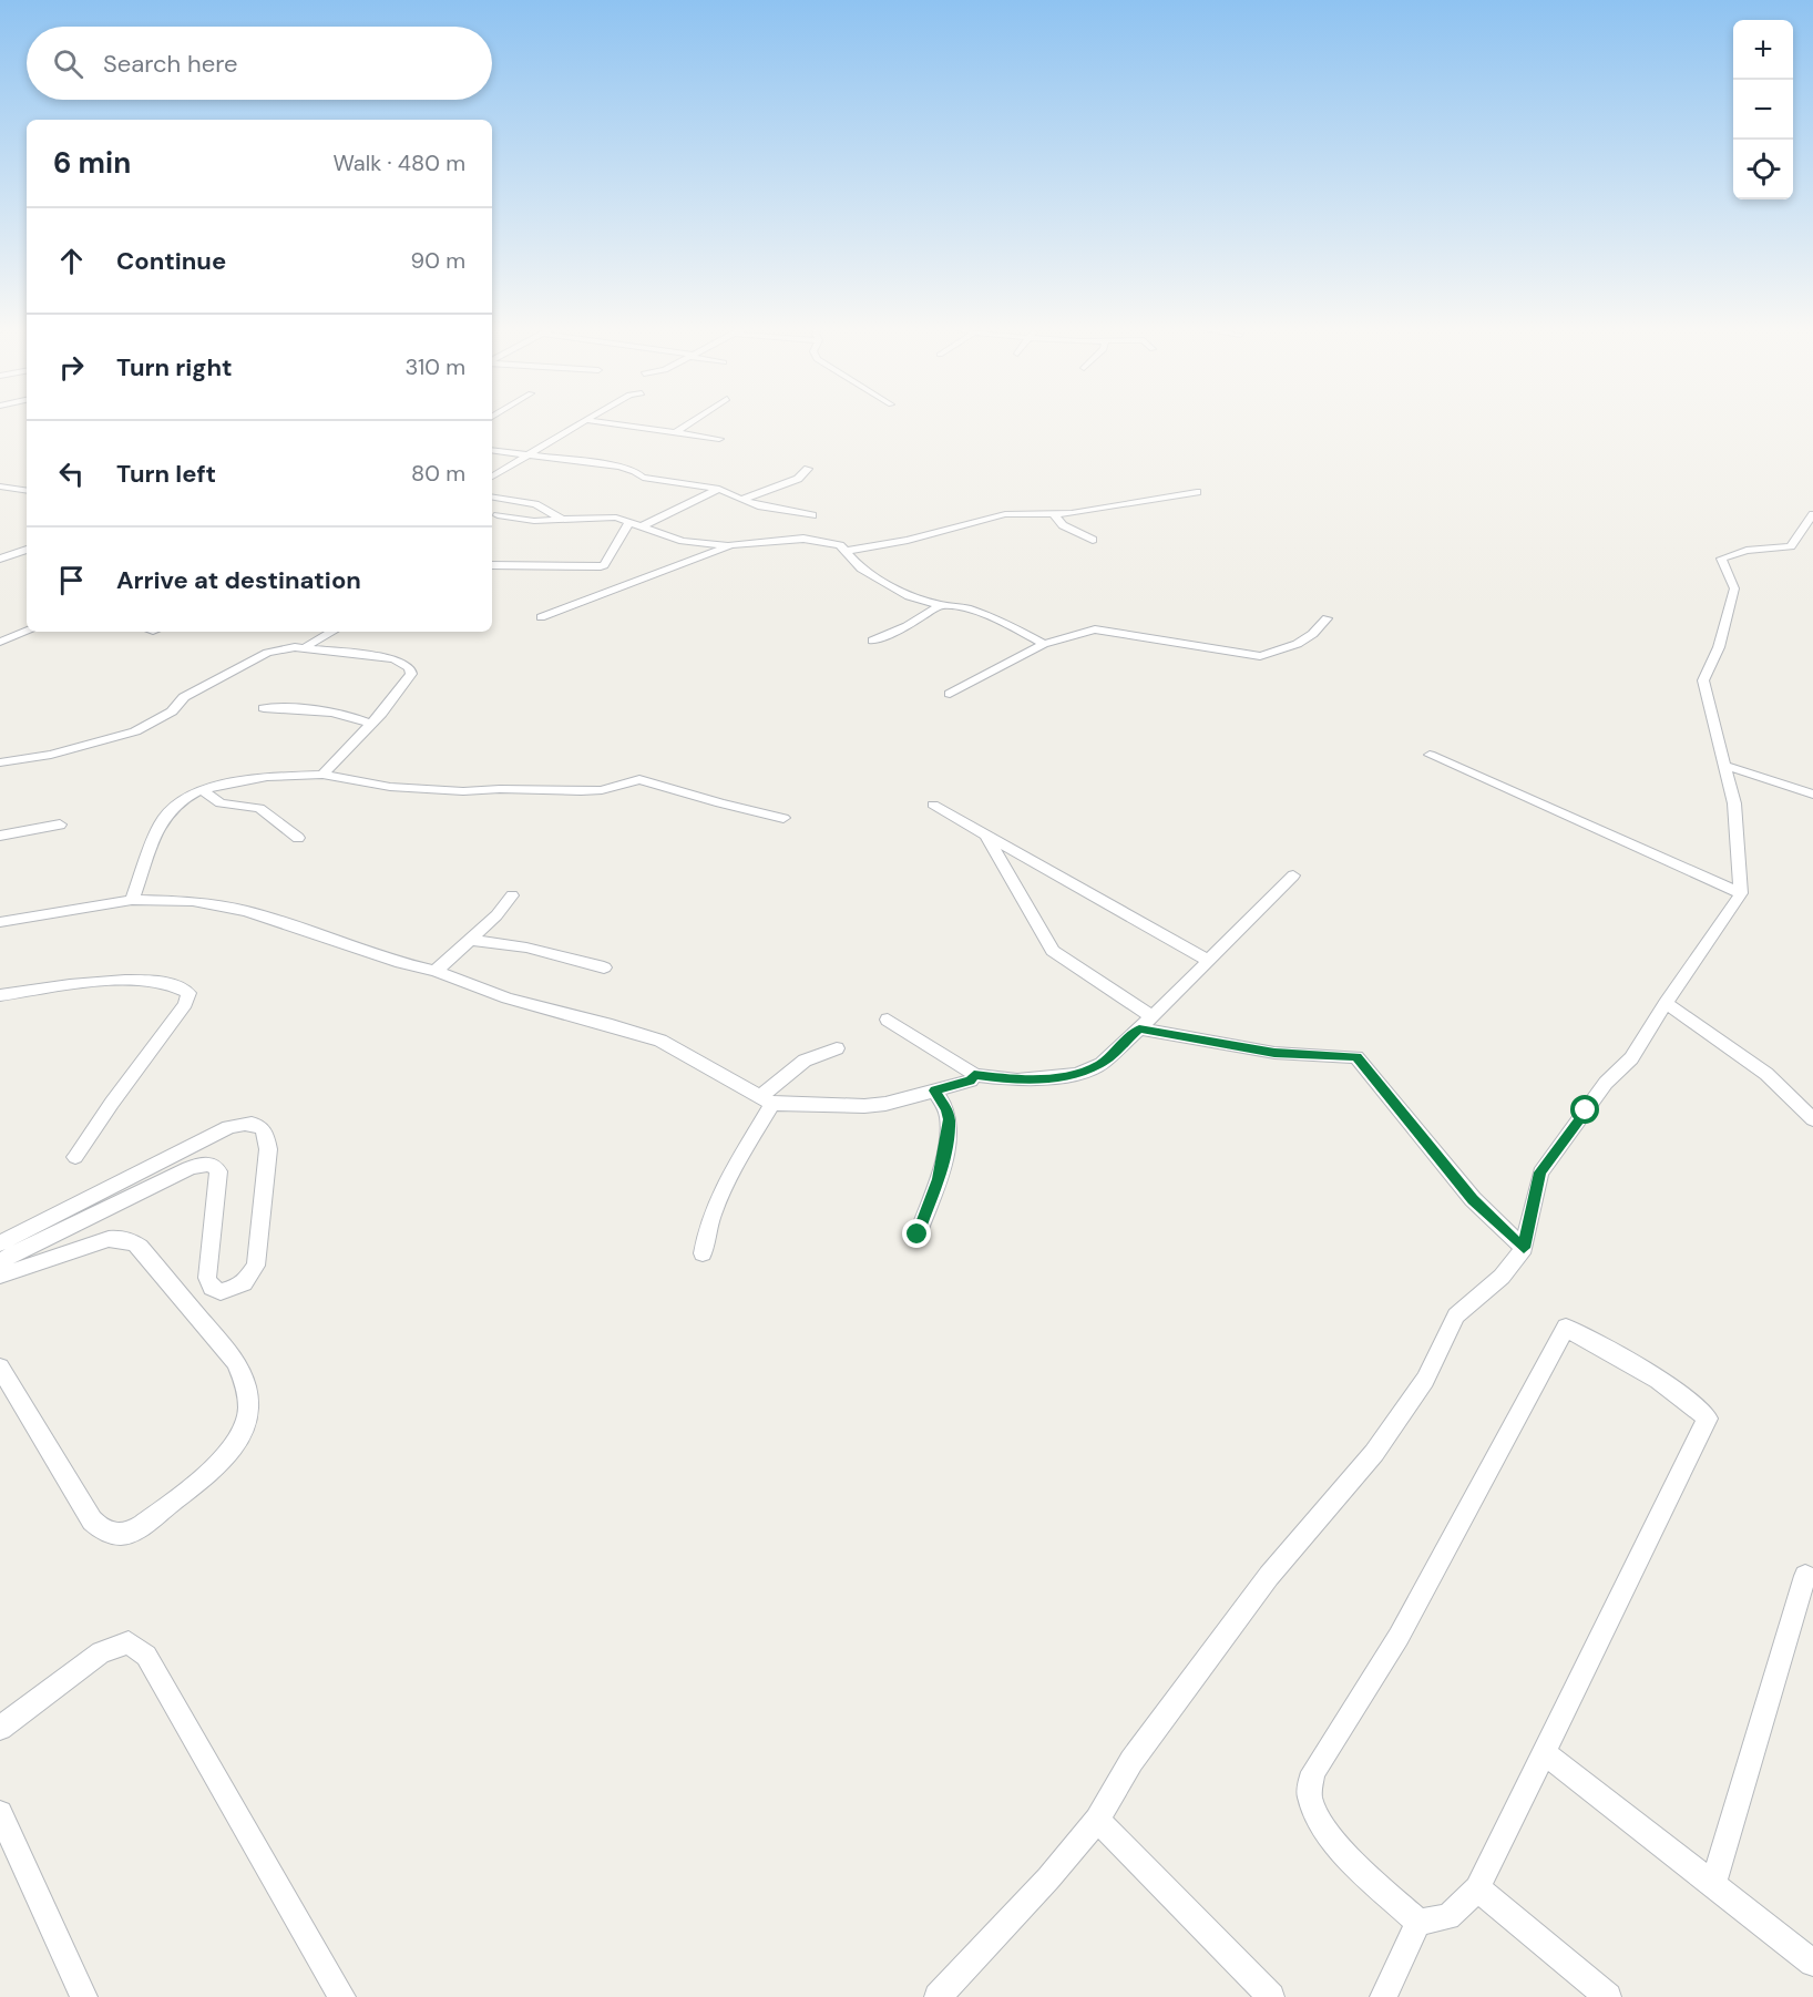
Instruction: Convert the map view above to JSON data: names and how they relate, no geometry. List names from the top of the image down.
{
  "page": {
    "map_buttons": ["+", "−"],
    "search": "Search here",
    "heading": ["6 min", "Walk · 480 m"],
    "list": [
      ["Continue", "90 m"],
      ["Turn right", "310 m"],
      ["Turn left", "80 m"],
      "Arrive at destination"
    ]
  }
}
